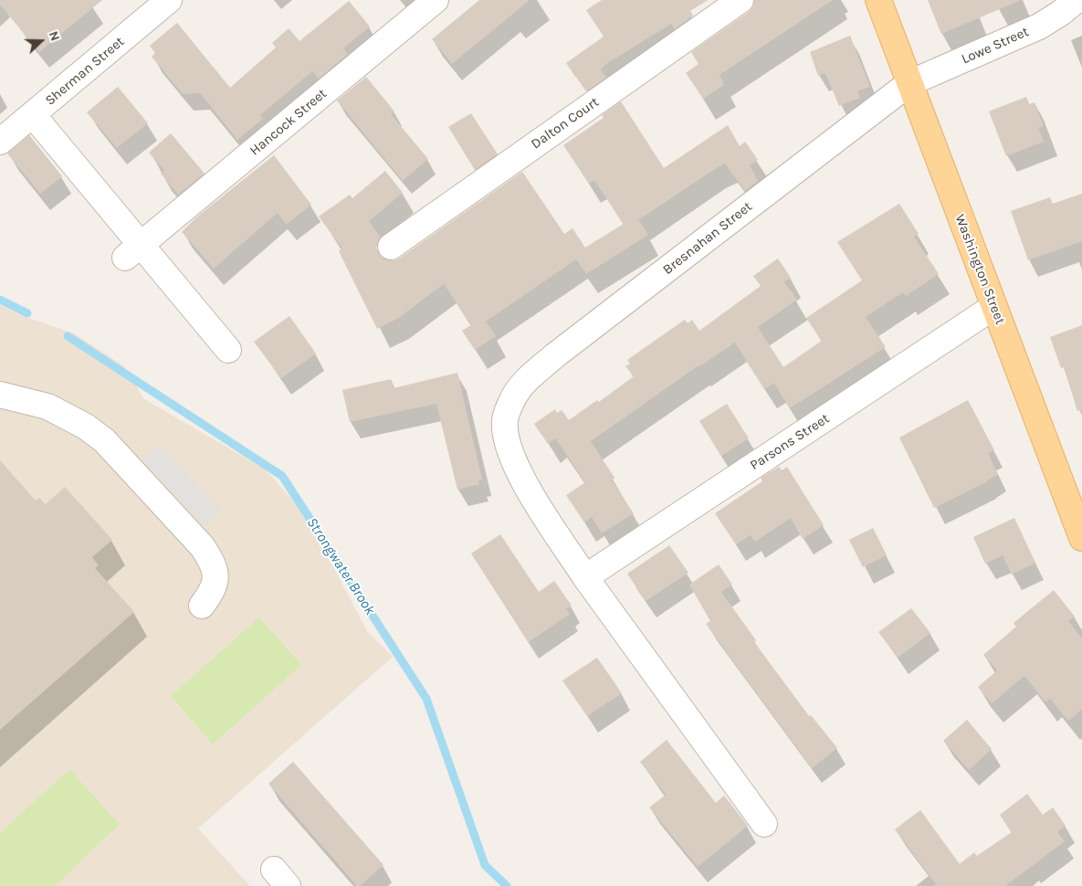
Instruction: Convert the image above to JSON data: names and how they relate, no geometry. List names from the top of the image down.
{
  "streets": {
    "main road": ["Washington Street"],
    "street": [
      "Lowe Street",
      "Sherman Street",
      "Hancock Street",
      "Dalton Court",
      "Bresnahan Street",
      "Parsons Street"
    ]
  },
  "crossings": [
    ["Lowe Street", "Bresnahan Street"],
    ["Lowe Street", "Washington Street"],
    ["Bresnahan Street", "Washington Street"],
    ["Bresnahan Street", "Parsons Street"],
    ["Washington Street", "Parsons Street"]
  ],
  "water": ["Strongwater Brook"],
  "north": "right"
}
